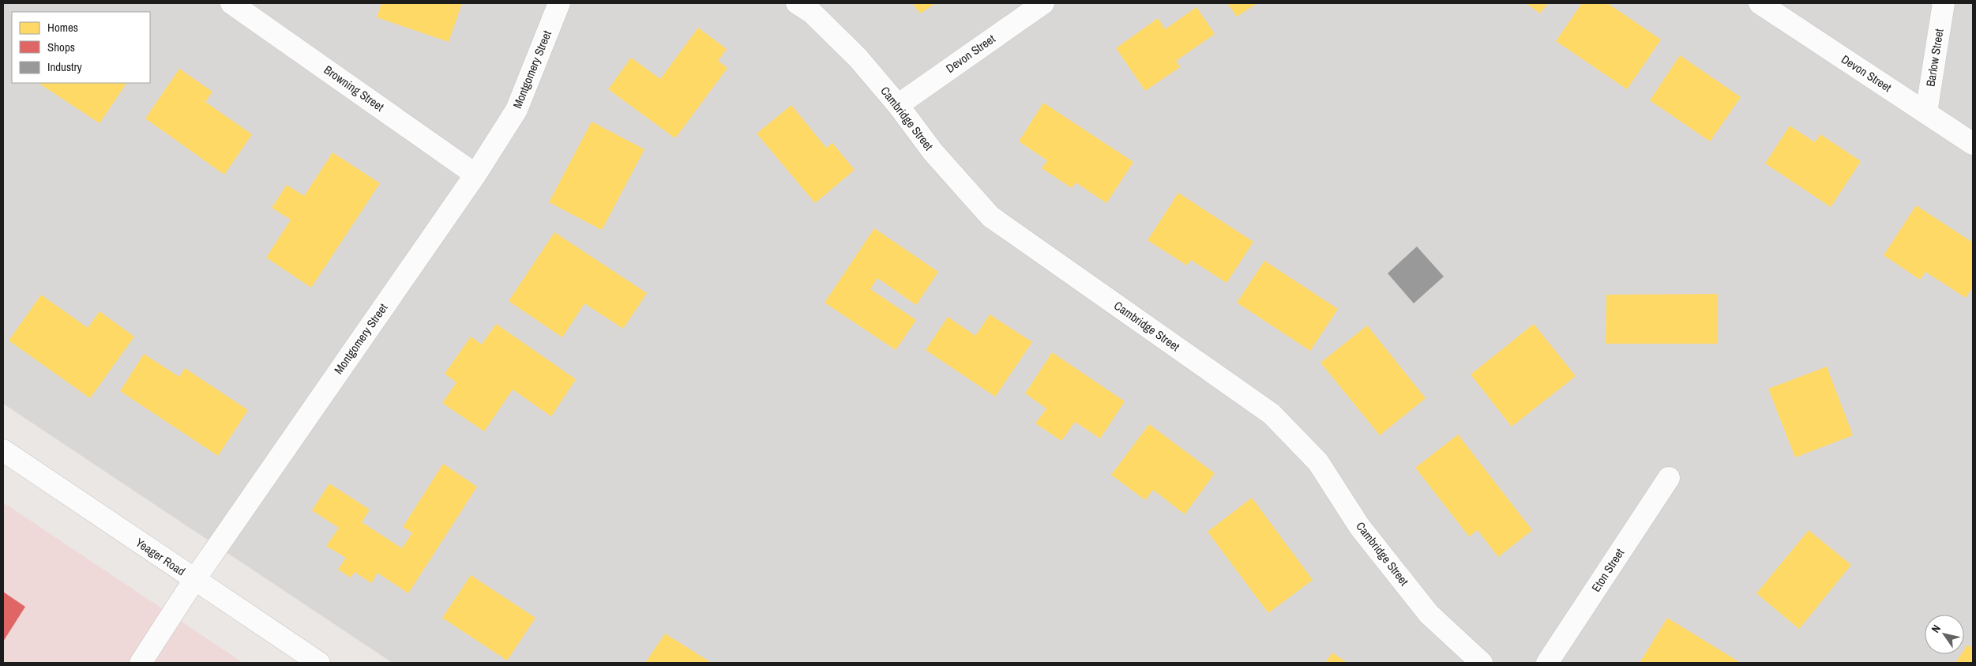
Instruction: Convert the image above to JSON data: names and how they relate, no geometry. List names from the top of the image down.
{
  "streets": {
    "street": [
      "Devon Street",
      "Barlow Street",
      "Montgomery Street",
      "Browning Street",
      "Cambridge Street",
      "Yeager Road",
      "Eton Street"
    ]
  },
  "crossings": [
    ["Devon Street", "Barlow Street"],
    ["Devon Street", "Cambridge Street"],
    ["Montgomery Street", "Browning Street"],
    ["Montgomery Street", "Yeager Road"]
  ],
  "legend": ["Homes", "Shops", "Industry"],
  "north": "top left"
}
